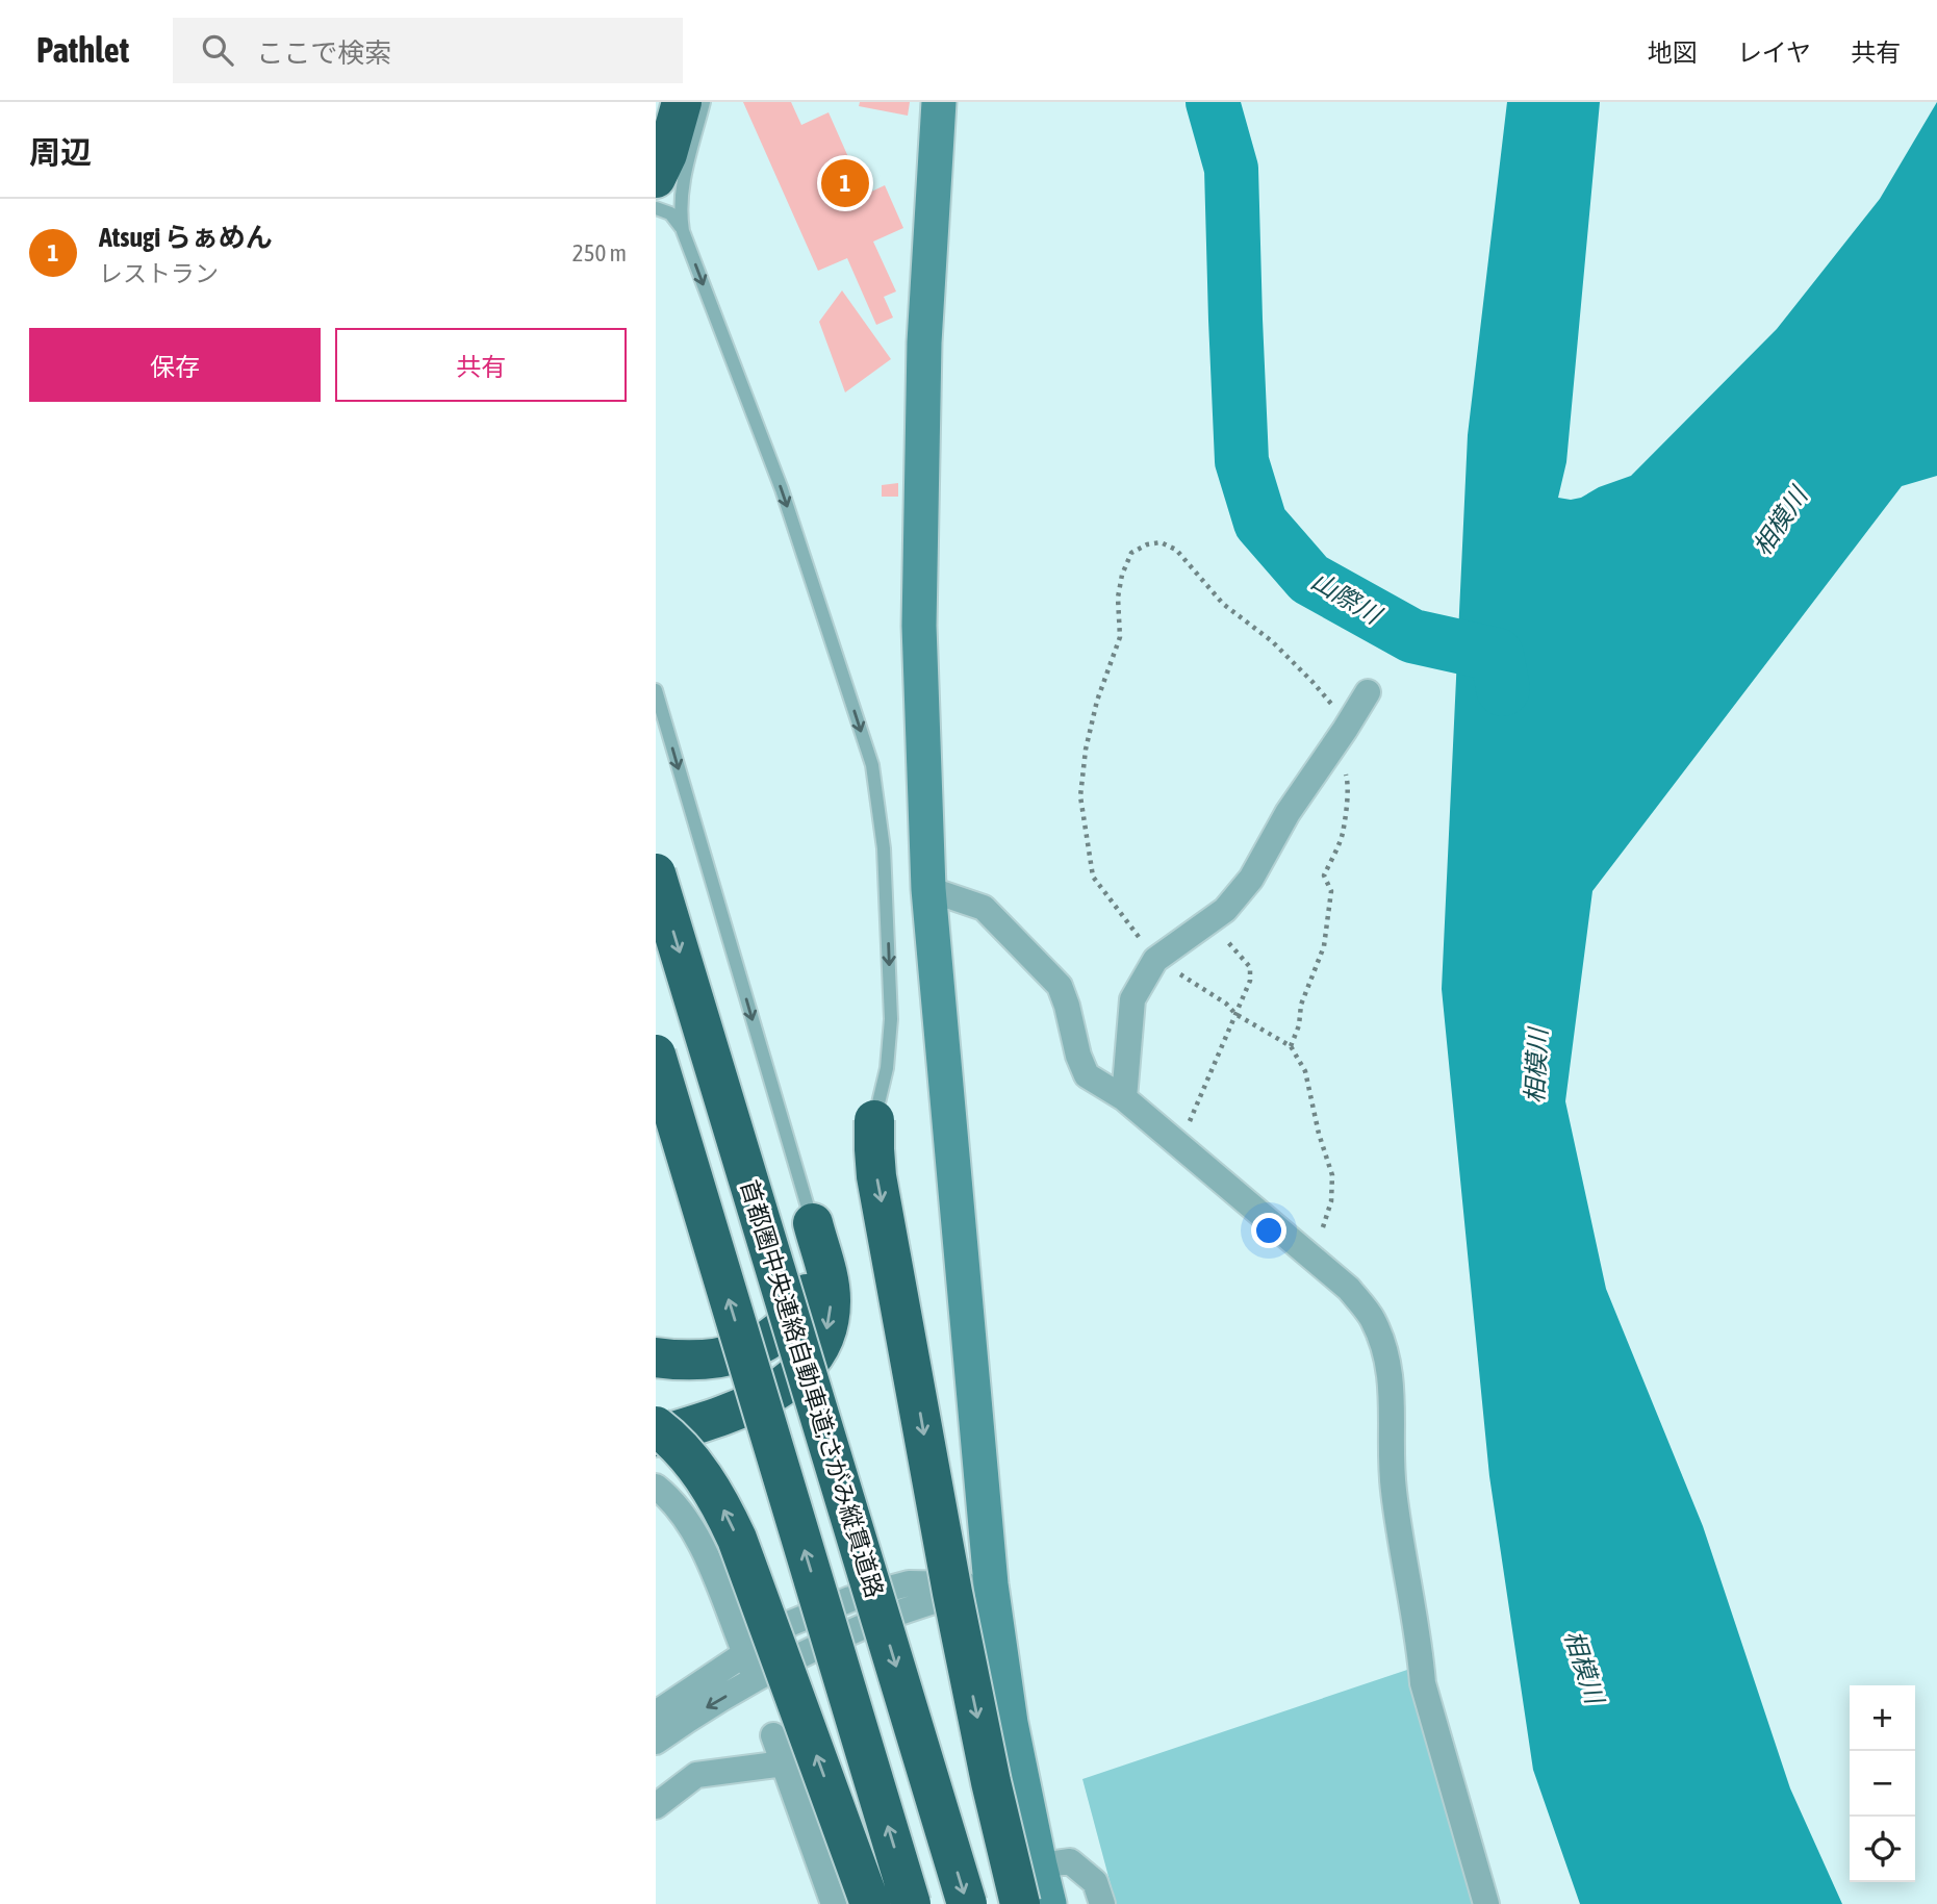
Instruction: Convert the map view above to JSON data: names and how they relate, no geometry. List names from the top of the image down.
{
  "streets": {
    "highway": ["首都圏中央連絡自動車道;さがみ縦貫道路"]
  },
  "water": ["相模川", "山際川"],
  "page": {
    "header": "Pathlet",
    "search": "ここで検索",
    "nav": ["地図", "レイヤ", "共有"],
    "heading": "周辺",
    "pins": "1",
    "list": [
      {
        "mark": "1",
        "name": "Atsugi らぁめん",
        "note": "レストラン",
        "value": "250 m"
      }
    ],
    "buttons": ["保存", "共有"],
    "map_buttons": ["+", "−"]
  }
}
